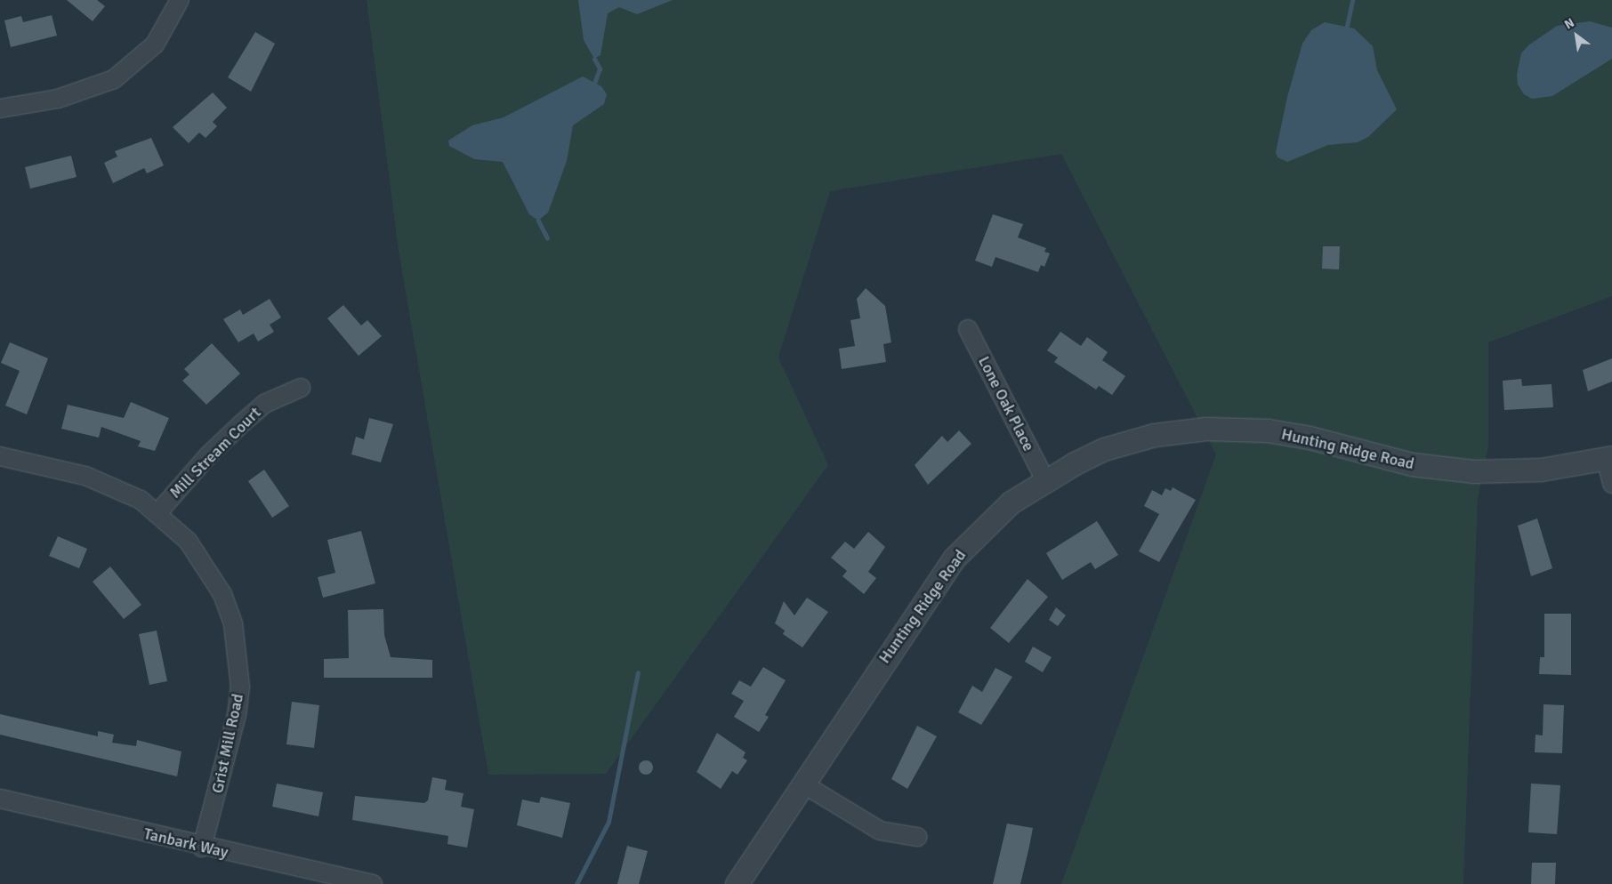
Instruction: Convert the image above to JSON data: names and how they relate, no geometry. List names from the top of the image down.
{
  "streets": {
    "street": [
      "Lone Oak Place",
      "Hunting Ridge Road",
      "Mill Stream Court",
      "Grist Mill Road",
      "Tanbark Way"
    ]
  },
  "crossings": [
    ["Lone Oak Place", "Hunting Ridge Road"],
    ["Mill Stream Court", "Grist Mill Road"],
    ["Grist Mill Road", "Tanbark Way"]
  ],
  "north": "top left"
}
